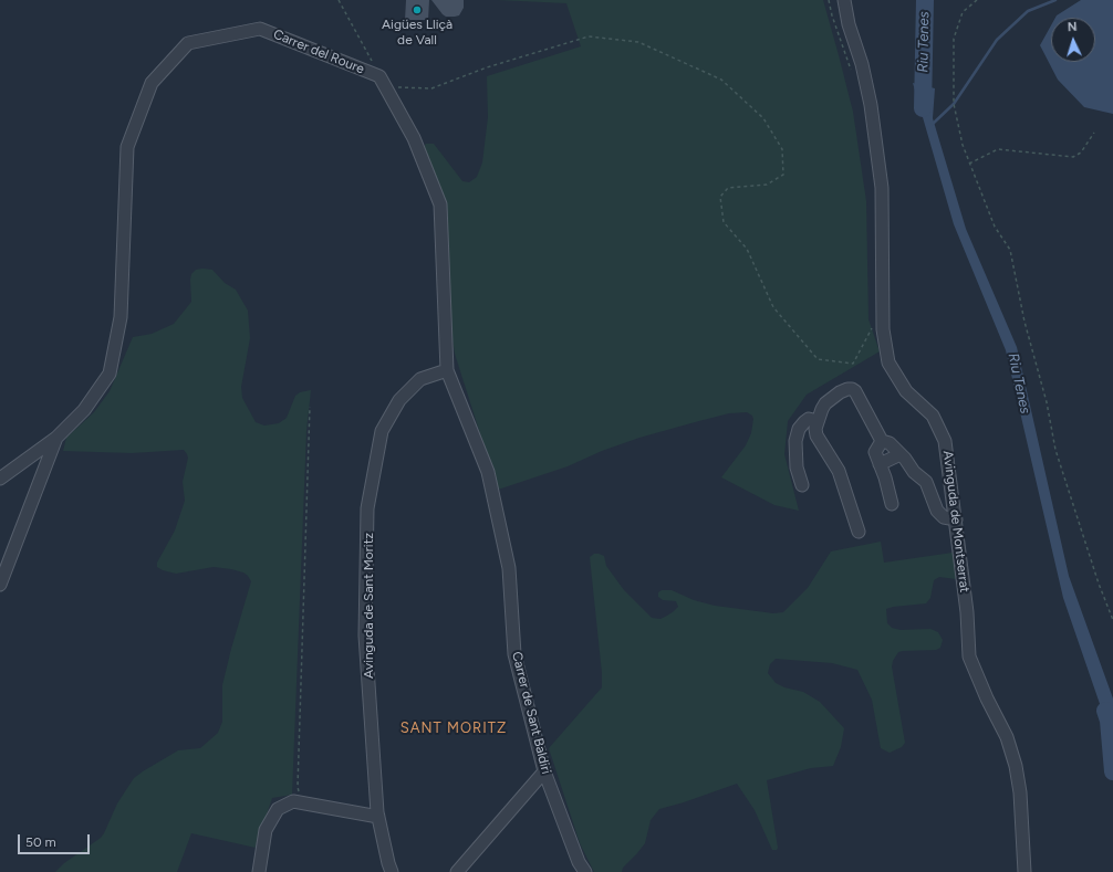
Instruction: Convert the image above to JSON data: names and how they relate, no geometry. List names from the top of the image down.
{
  "streets": {
    "street": [
      "Carrer del Roure",
      "Avinguda de Montserrat",
      "Avinguda de Sant Moritz",
      "Carrer de Sant Baldiri"
    ]
  },
  "crossings": [
    ["Carrer del Roure", "Avinguda de Sant Moritz"],
    ["Carrer del Roure", "Carrer de Sant Baldiri"],
    ["Avinguda de Sant Moritz", "Carrer de Sant Baldiri"]
  ],
  "districts": ["SANT MORITZ"],
  "water": ["Riu Tenes"],
  "places": ["Aigües Lliçà de Vall"],
  "scale_bar": "50 m",
  "north": "top"
}
